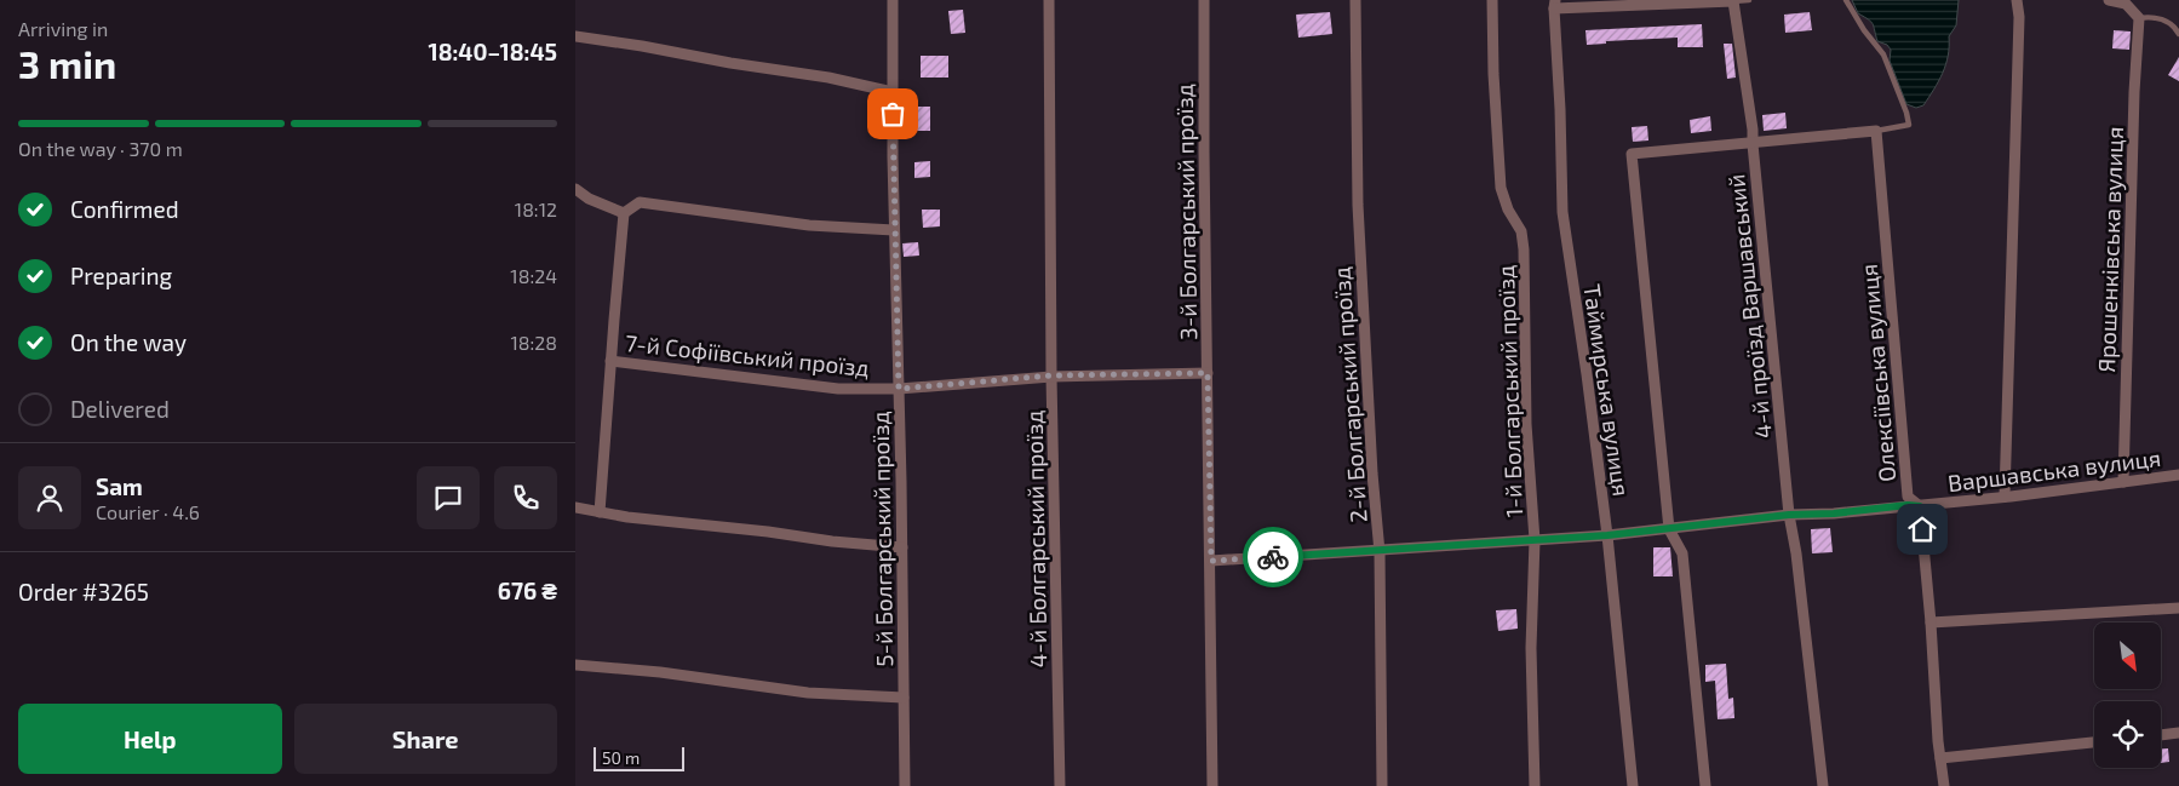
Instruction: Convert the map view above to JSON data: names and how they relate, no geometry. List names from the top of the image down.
{
  "streets": {
    "street": [
      "3-й Болгарський проїзд",
      "Ярошенківська вулиця",
      "4-й проїзд Варшавський",
      "7-й Софіївський проїзд",
      "Олексіївська вулиця",
      "Таймирська вулиця",
      "1-й Болгарський проїзд",
      "2-й Болгарський проїзд",
      "Варшавська вулиця",
      "5-й Болгарський проїзд",
      "4-й Болгарський проїзд"
    ]
  },
  "crossings": [
    ["3-й Болгарський проїзд", "7-й Софіївський проїзд"],
    ["3-й Болгарський проїзд", "Варшавська вулиця"],
    ["Ярошенківська вулиця", "Варшавська вулиця"],
    ["4-й проїзд Варшавський", "Варшавська вулиця"],
    ["7-й Софіївський проїзд", "5-й Болгарський проїзд"],
    ["7-й Софіївський проїзд", "4-й Болгарський проїзд"],
    ["Олексіївська вулиця", "Варшавська вулиця"],
    ["Таймирська вулиця", "Варшавська вулиця"],
    ["1-й Болгарський проїзд", "Варшавська вулиця"],
    ["2-й Болгарський проїзд", "Варшавська вулиця"]
  ],
  "scale_bar": "50 m",
  "north": "bottom right",
  "page": {
    "heading": ["3 min", "Arriving in", "18:40–18:45"],
    "panel": [
      "Sam",
      "Courier · 4.6",
      "Order #3265",
      "676 ₴"
    ],
    "bar": "On the way · 370 m",
    "list": [
      ["Confirmed", "18:12"],
      ["Preparing", "18:24"],
      ["On the way", "18:28"],
      "Delivered"
    ],
    "buttons": ["Help", "Share"],
    "scale": "50 m"
  }
}
